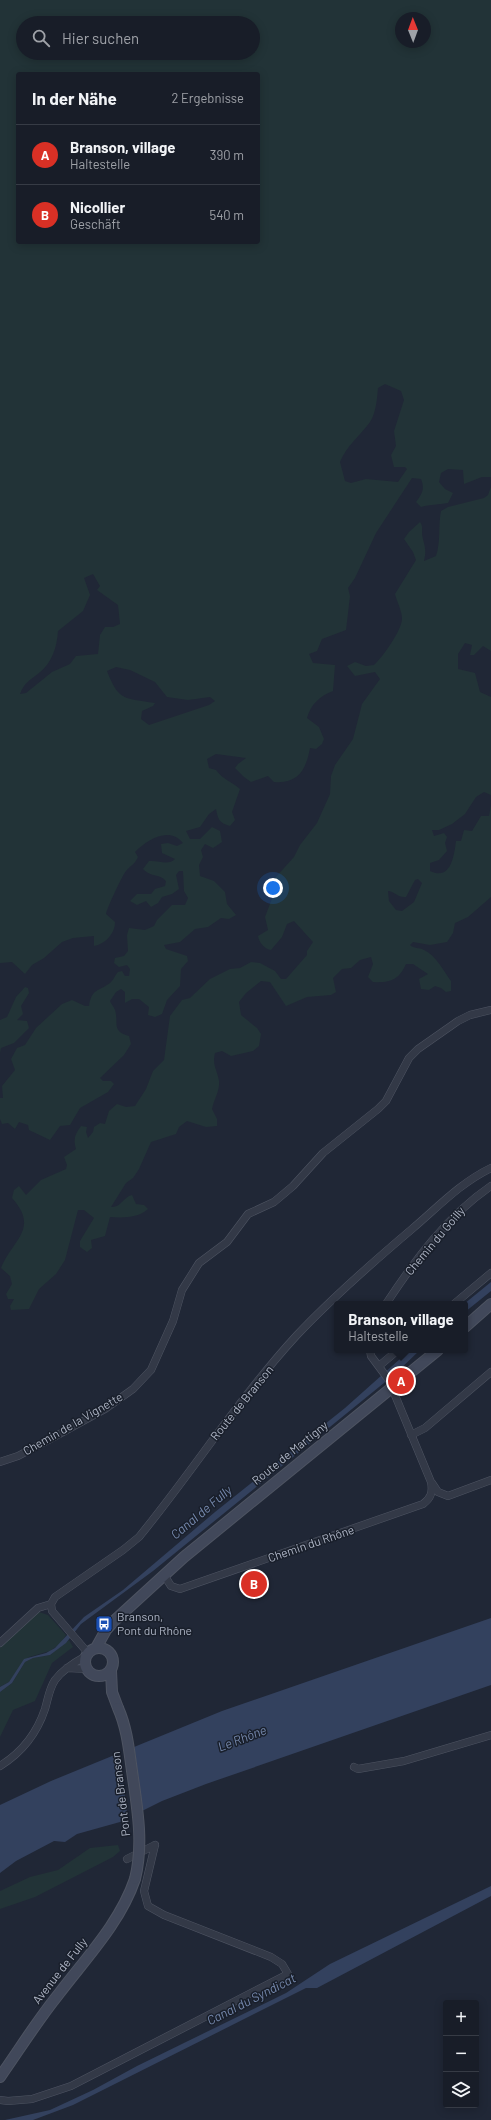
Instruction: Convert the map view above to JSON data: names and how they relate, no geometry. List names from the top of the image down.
{
  "streets": {
    "main road": ["Route de Martigny", "Pont de Branson", "Avenue de Fully"],
    "street": [
      "Chemin du Goilly",
      "Route de Branson",
      "Chemin de la Vignette",
      "Chemin du Rhône"
    ]
  },
  "crossings": [
    ["Route de Martigny", "Chemin du Rhône"],
    ["Pont de Branson", "Avenue de Fully"]
  ],
  "water": ["Canal de Fully", "Le Rhône", "Canal du Syndicat"],
  "places": {
    "bus stop": ["Branson, Pont du Rhône"]
  },
  "north": "top",
  "page": {
    "search": "Hier suchen",
    "heading": ["In der Nähe", "2 Ergebnisse"],
    "list": [
      {
        "mark": "A",
        "name": "Branson, village",
        "note": "Haltestelle",
        "value": "390 m"
      },
      {
        "mark": "B",
        "name": "Nicollier",
        "note": "Geschäft",
        "value": "540 m"
      }
    ],
    "popup": ["Branson, village", "Haltestelle"],
    "pins": ["A", "B"],
    "map_buttons": ["+", "−"]
  }
}
